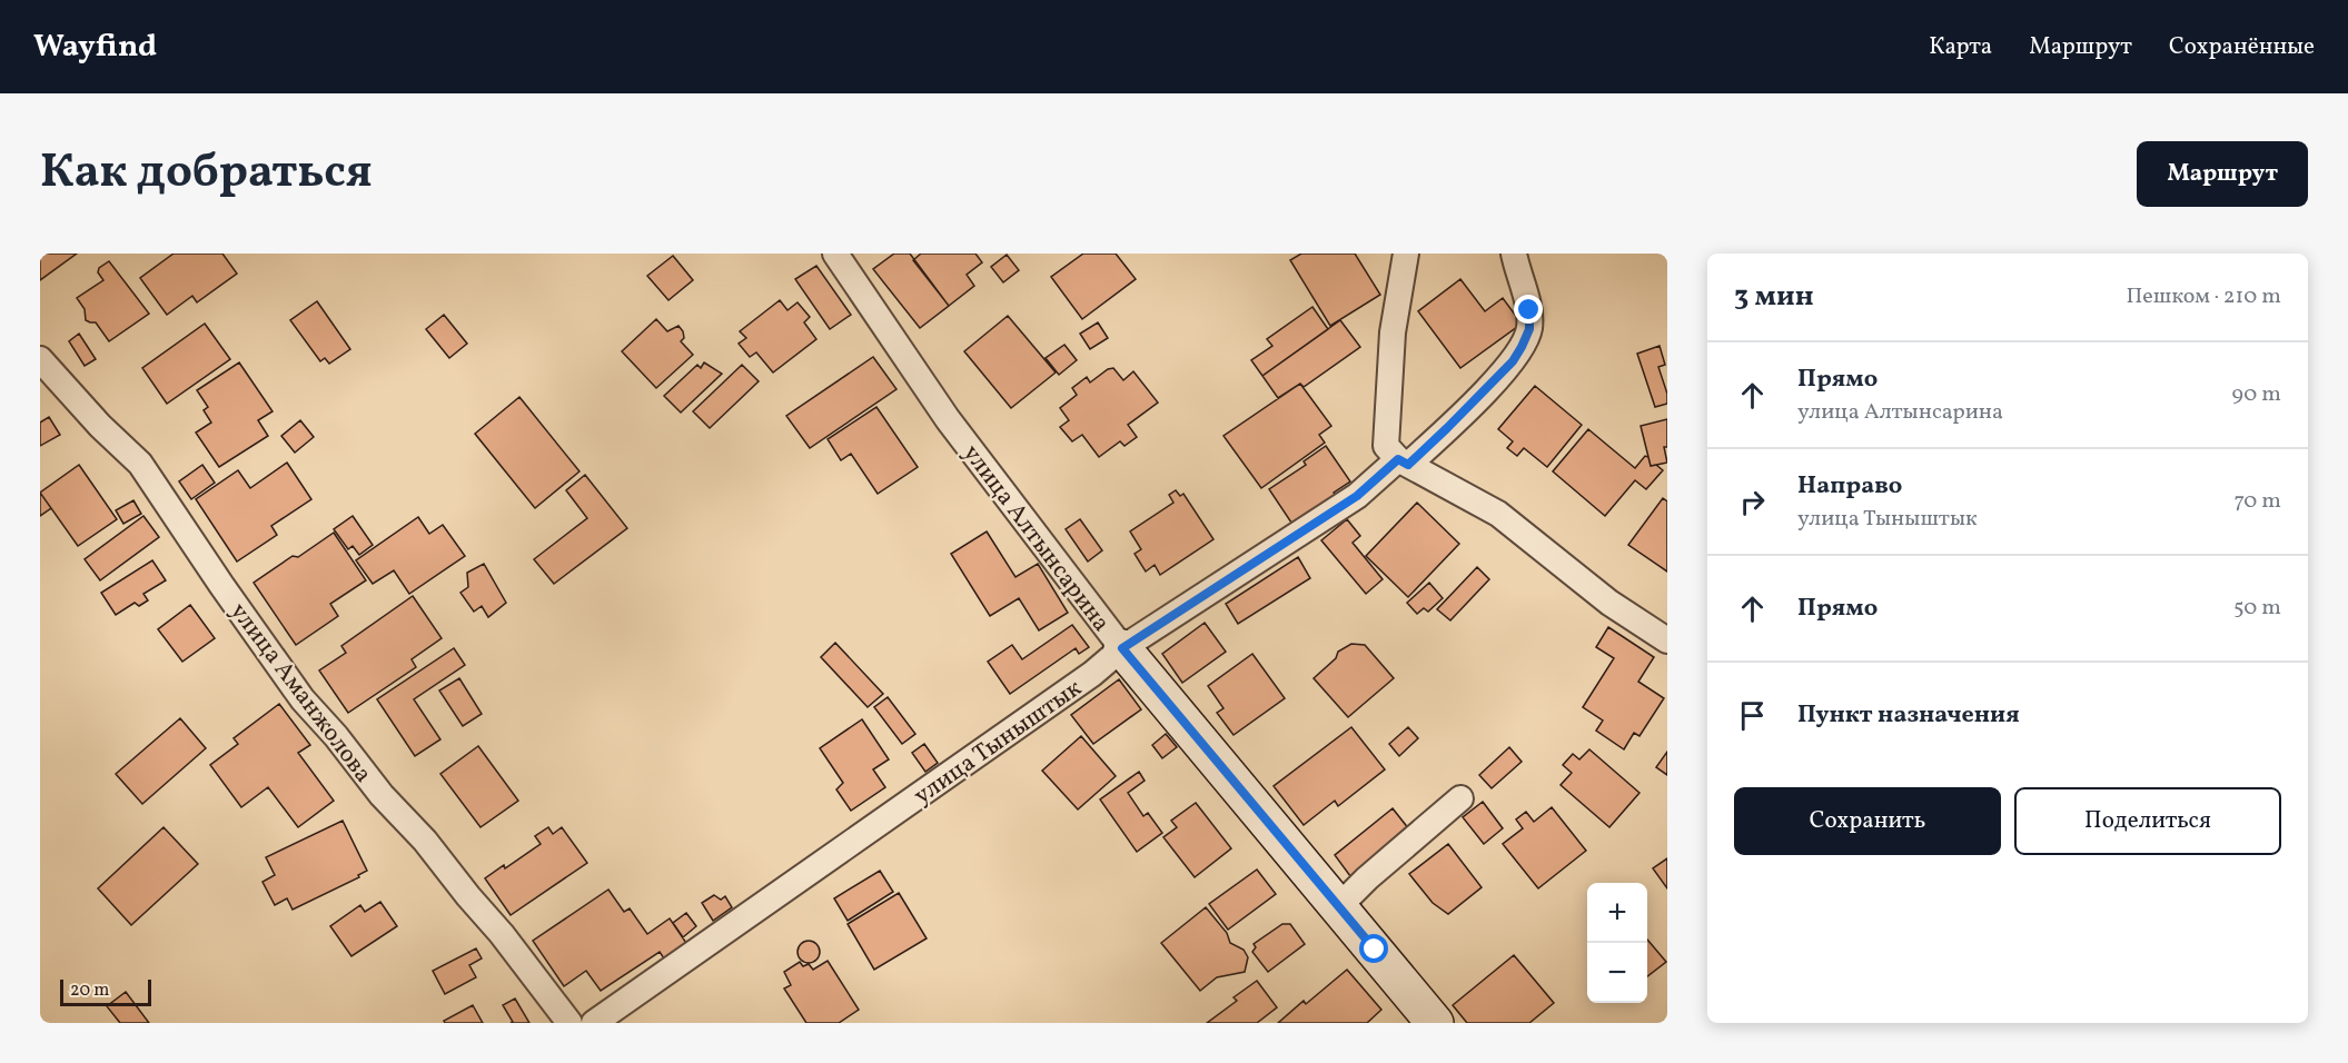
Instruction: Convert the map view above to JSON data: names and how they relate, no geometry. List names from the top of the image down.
{
  "streets": {
    "street": ["улица Алтынсарина", "улица Аманжолова", "улица Тыныштык"]
  },
  "crossings": [
    ["улица Алтынсарина", "улица Тыныштык"]
  ],
  "scale_bar": "20 m",
  "page": {
    "header": "Wayfind",
    "nav": ["Карта", "Маршрут", "Сохранённые"],
    "title": "Как добраться",
    "buttons": [
      "Маршрут",
      ["Сохранить", "Поделиться"]
    ],
    "heading": ["3 мин", "Пешком · 210 m"],
    "list": [
      ["Прямо", "улица Алтынсарина", "90 m"],
      ["Направо", "улица Тыныштык", "70 m"],
      ["Прямо", "50 m"],
      "Пункт назначения"
    ],
    "map_buttons": ["+", "−"],
    "scale": "20 m"
  }
}
